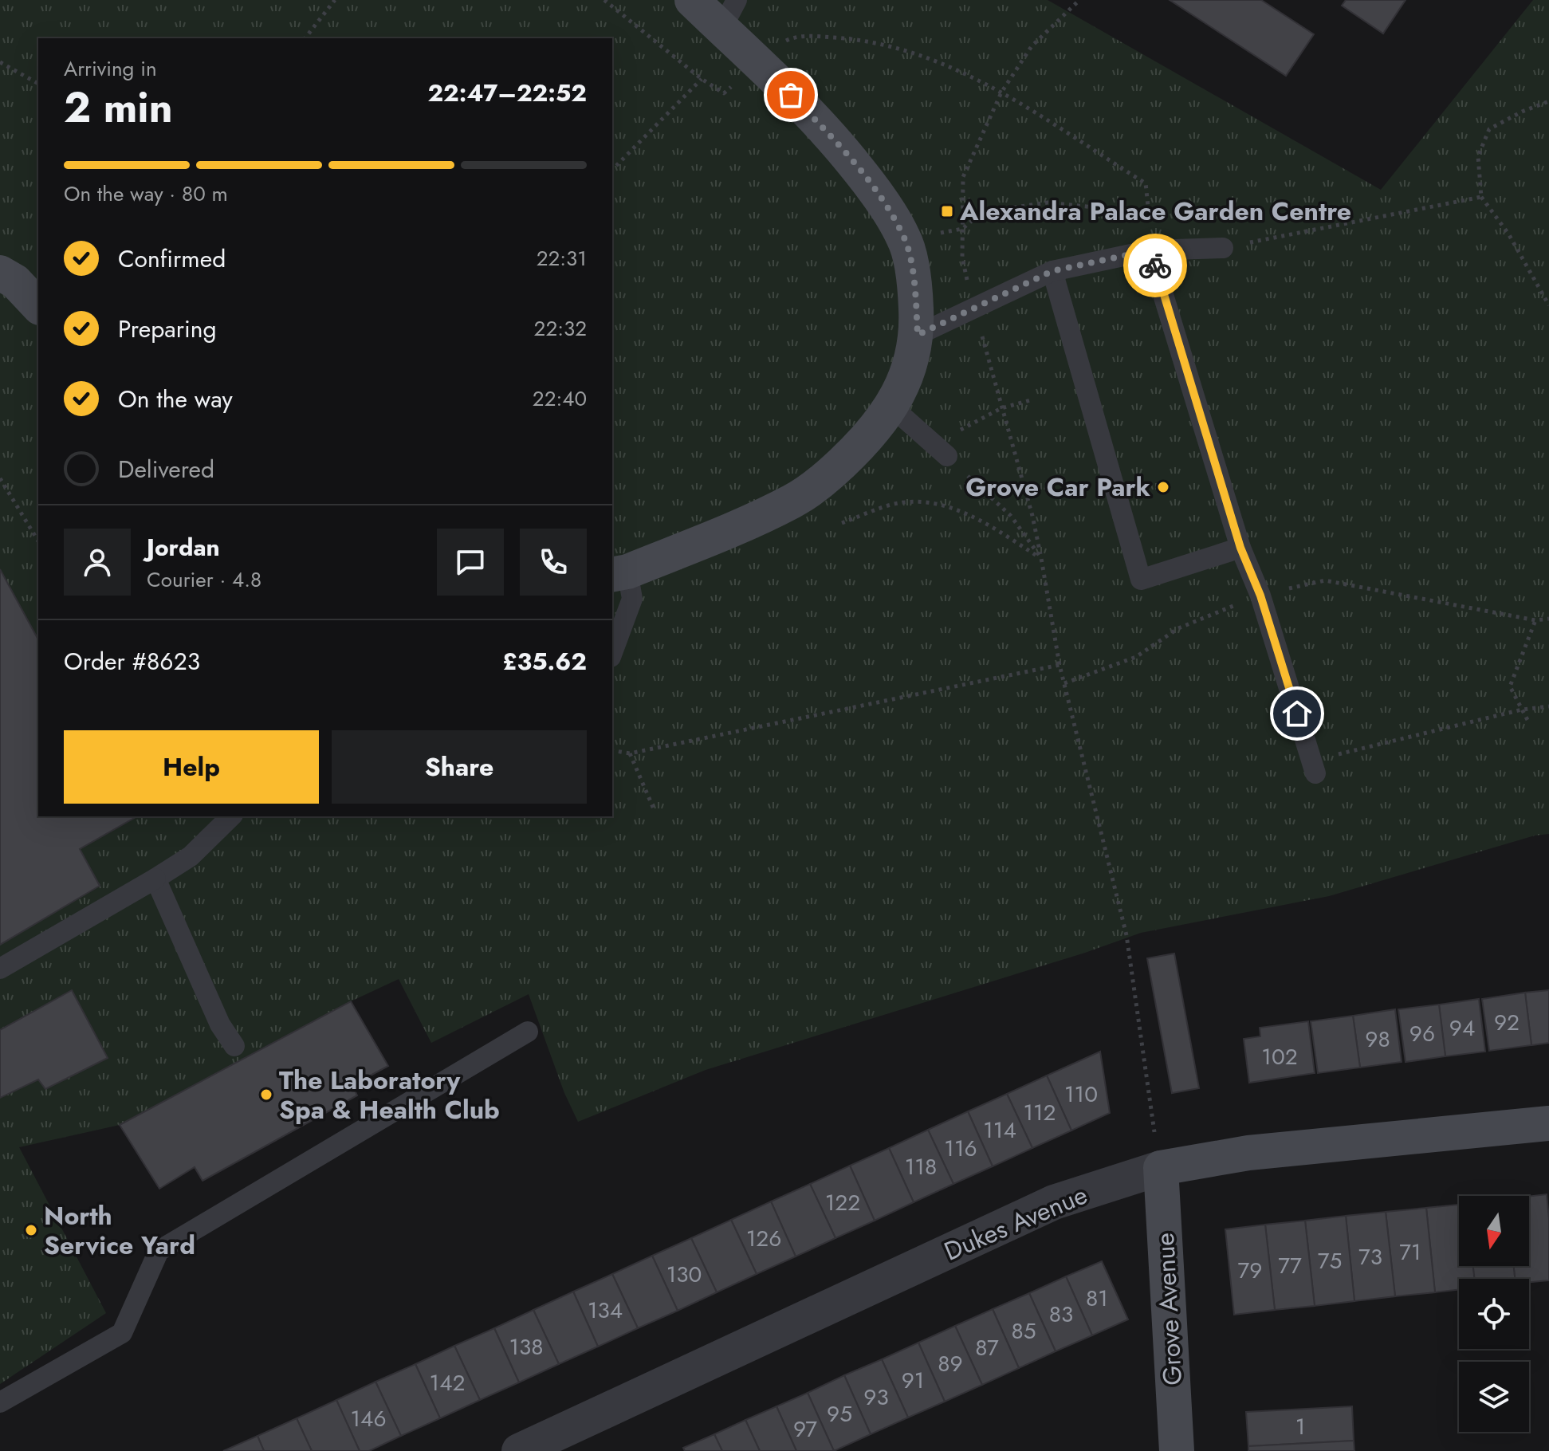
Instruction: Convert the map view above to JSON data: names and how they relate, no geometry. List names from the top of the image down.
{
  "streets": {
    "street": ["Dukes Avenue", "Grove Avenue"]
  },
  "crossings": [
    ["Dukes Avenue", "Grove Avenue"]
  ],
  "places": {
    "transit": ["Alexandra Palace Garden Centre"],
    "other": ["Grove Car Park", "The Laboratory Spa & Health Club", "North Service Yard"]
  },
  "house_numbers": [
    "92",
    "94",
    "96",
    "98",
    "102",
    "110",
    "112",
    "114",
    "116",
    "118",
    "122",
    "126",
    "71",
    "73",
    "75",
    "77",
    "79",
    "130",
    "81",
    "134",
    "83",
    "85",
    "138",
    "87",
    "89",
    "91",
    "142",
    "93",
    "95",
    "146",
    "1",
    "97"
  ],
  "north": "bottom",
  "page": {
    "heading": ["2 min", "Arriving in", "22:47–22:52"],
    "panel": [
      "Jordan",
      "Courier · 4.8",
      "Order #8623",
      "£35.62"
    ],
    "bar": "On the way · 80 m",
    "list": [
      ["Confirmed", "22:31"],
      ["Preparing", "22:32"],
      ["On the way", "22:40"],
      "Delivered"
    ],
    "buttons": ["Help", "Share"]
  }
}
